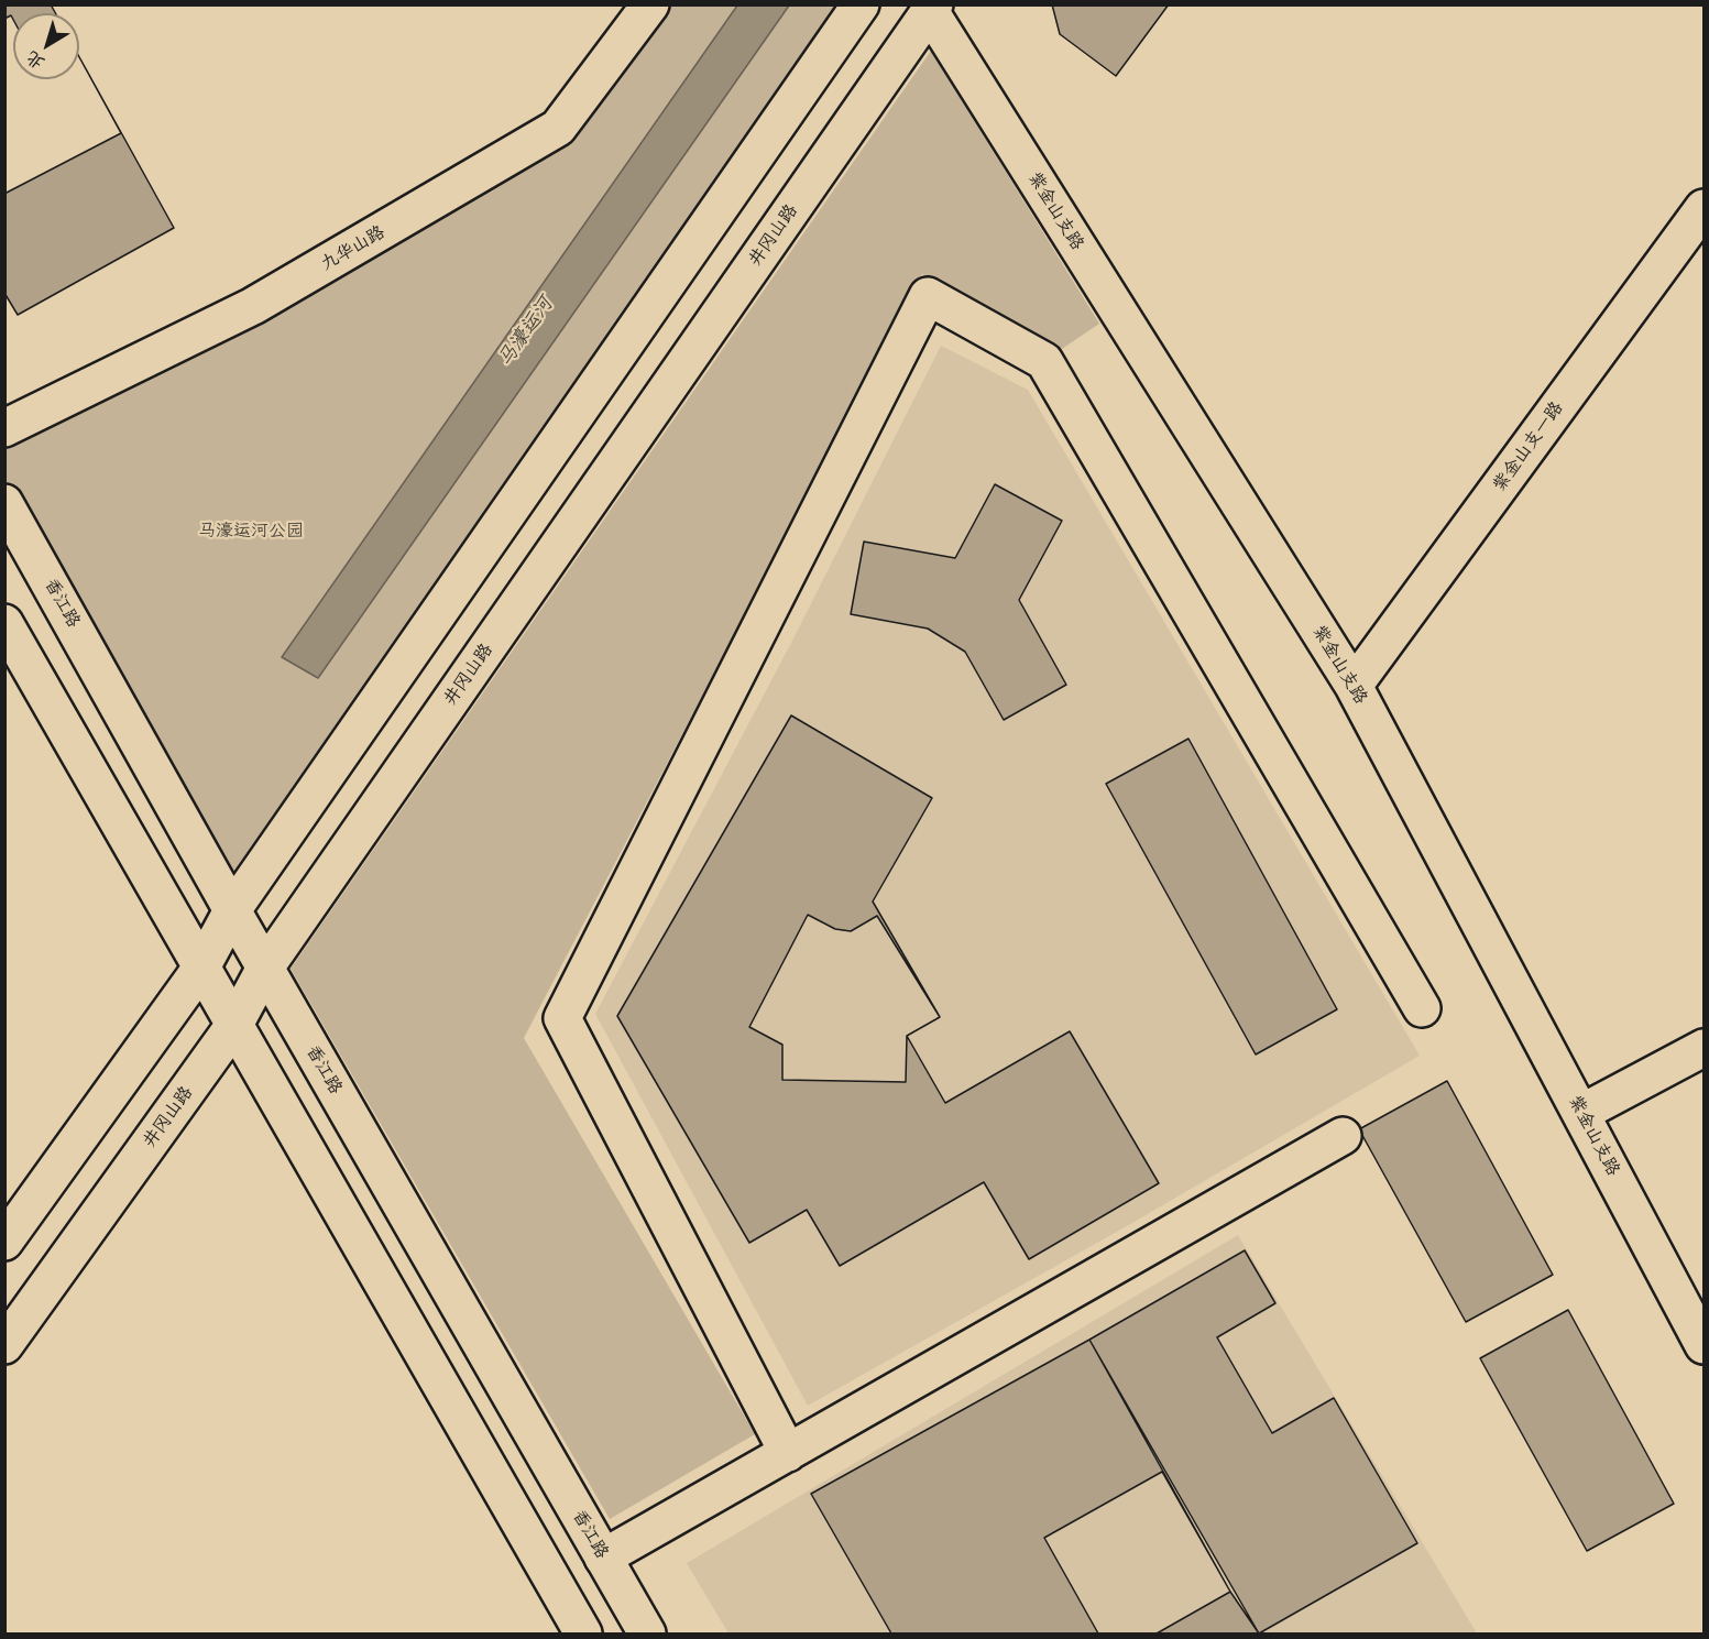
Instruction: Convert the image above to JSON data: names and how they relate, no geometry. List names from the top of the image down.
{
  "streets": {
    "street": [
      "紫金山支路",
      "井冈山路",
      "九华山路",
      "紫金山支一路",
      "香江路"
    ]
  },
  "crossings": [
    ["紫金山支路", "井冈山路"],
    ["紫金山支路", "紫金山支一路"],
    ["井冈山路", "香江路"]
  ],
  "water": ["马濠运河"],
  "parks": ["马濠运河公园"],
  "north": "bottom left"
}
